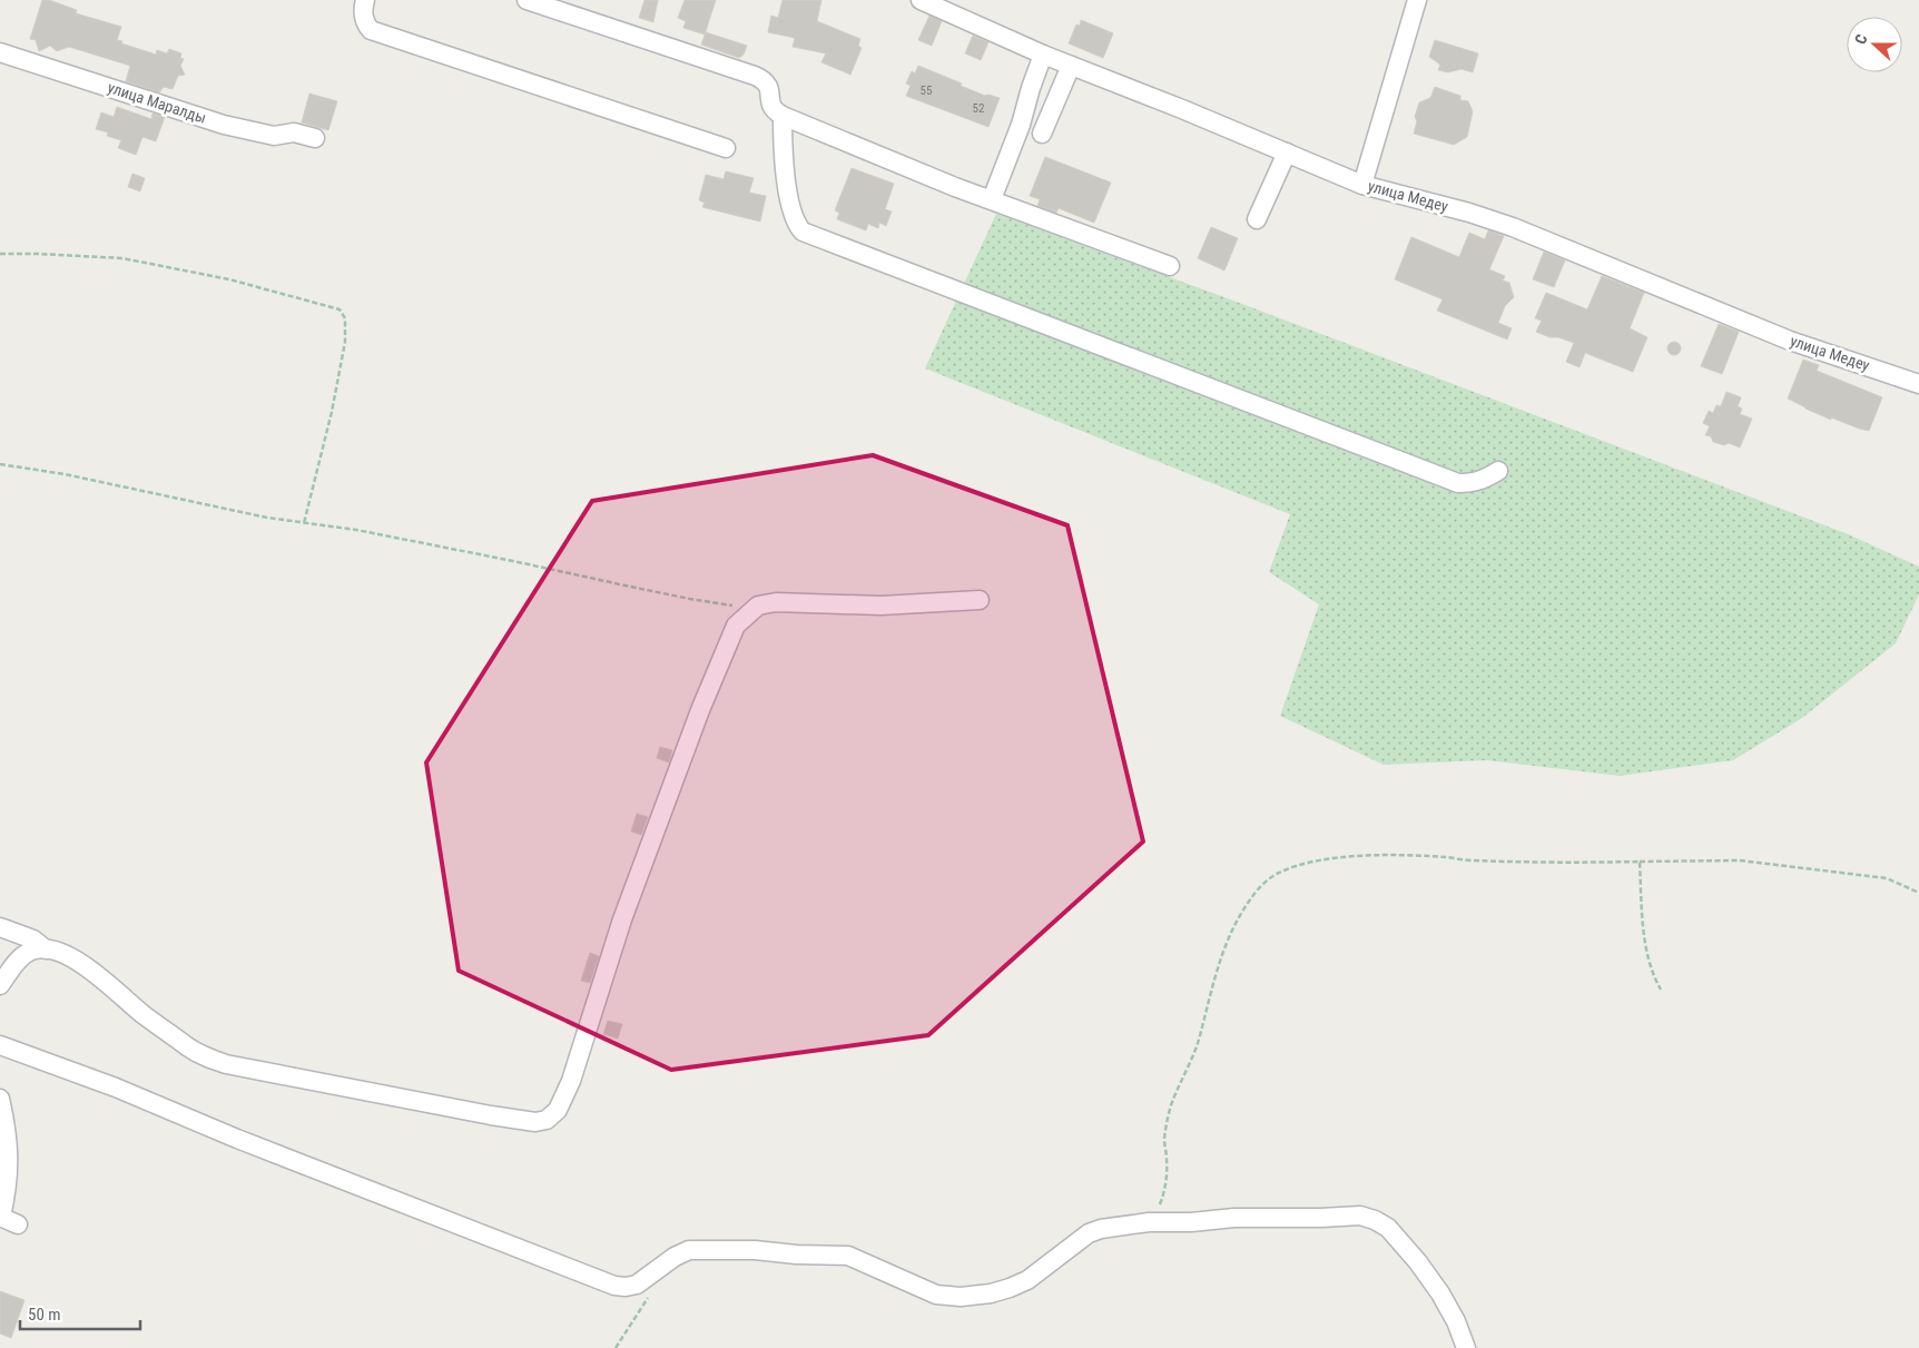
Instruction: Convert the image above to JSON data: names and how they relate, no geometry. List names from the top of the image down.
{
  "streets": {
    "street": ["улица Маралды", "улица Медеу"]
  },
  "house_numbers": ["55", "52"],
  "scale_bar": "50 m",
  "north": "left"
}
